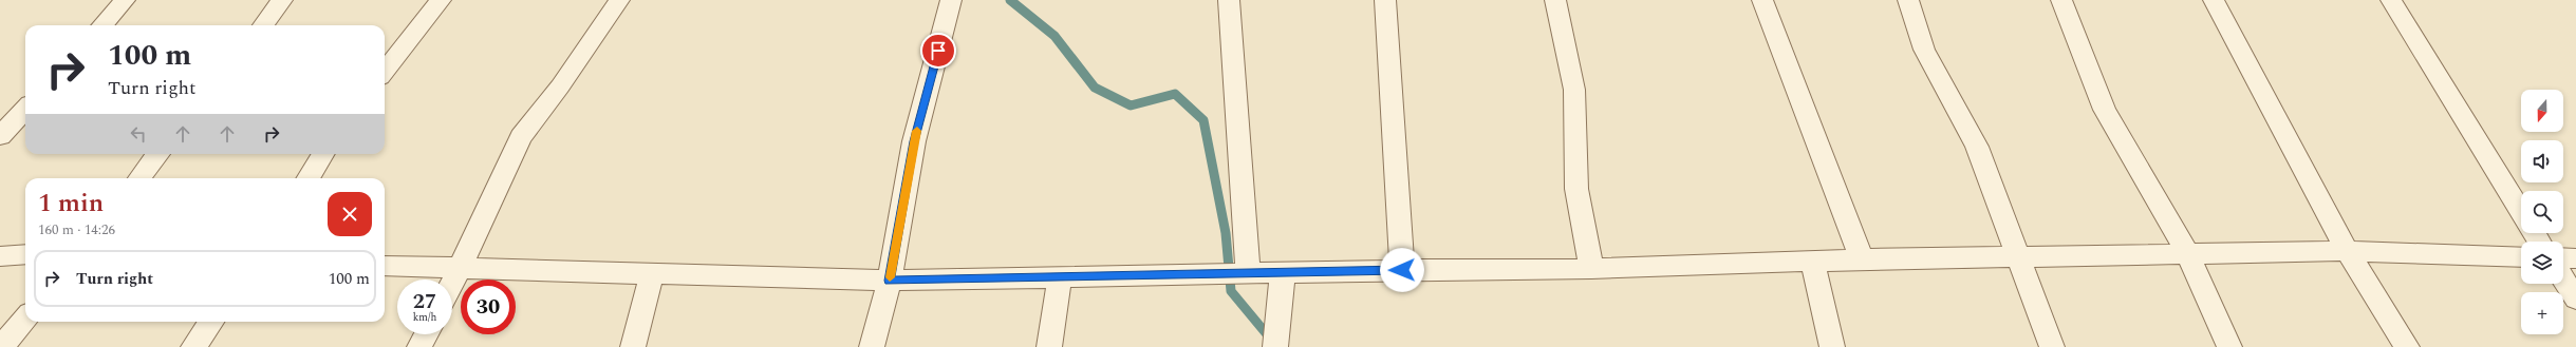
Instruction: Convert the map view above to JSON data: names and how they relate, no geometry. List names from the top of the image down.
{
  "north": "bottom",
  "page": {
    "turn": ["100 m", "Turn right"],
    "map_buttons": "+",
    "heading": ["1 min", "160 m · 14:26"],
    "list": [
      {
        "name": "Turn right",
        "value": "100 m"
      }
    ],
    "speed": "27 km/h",
    "limit": "30"
  }
}
